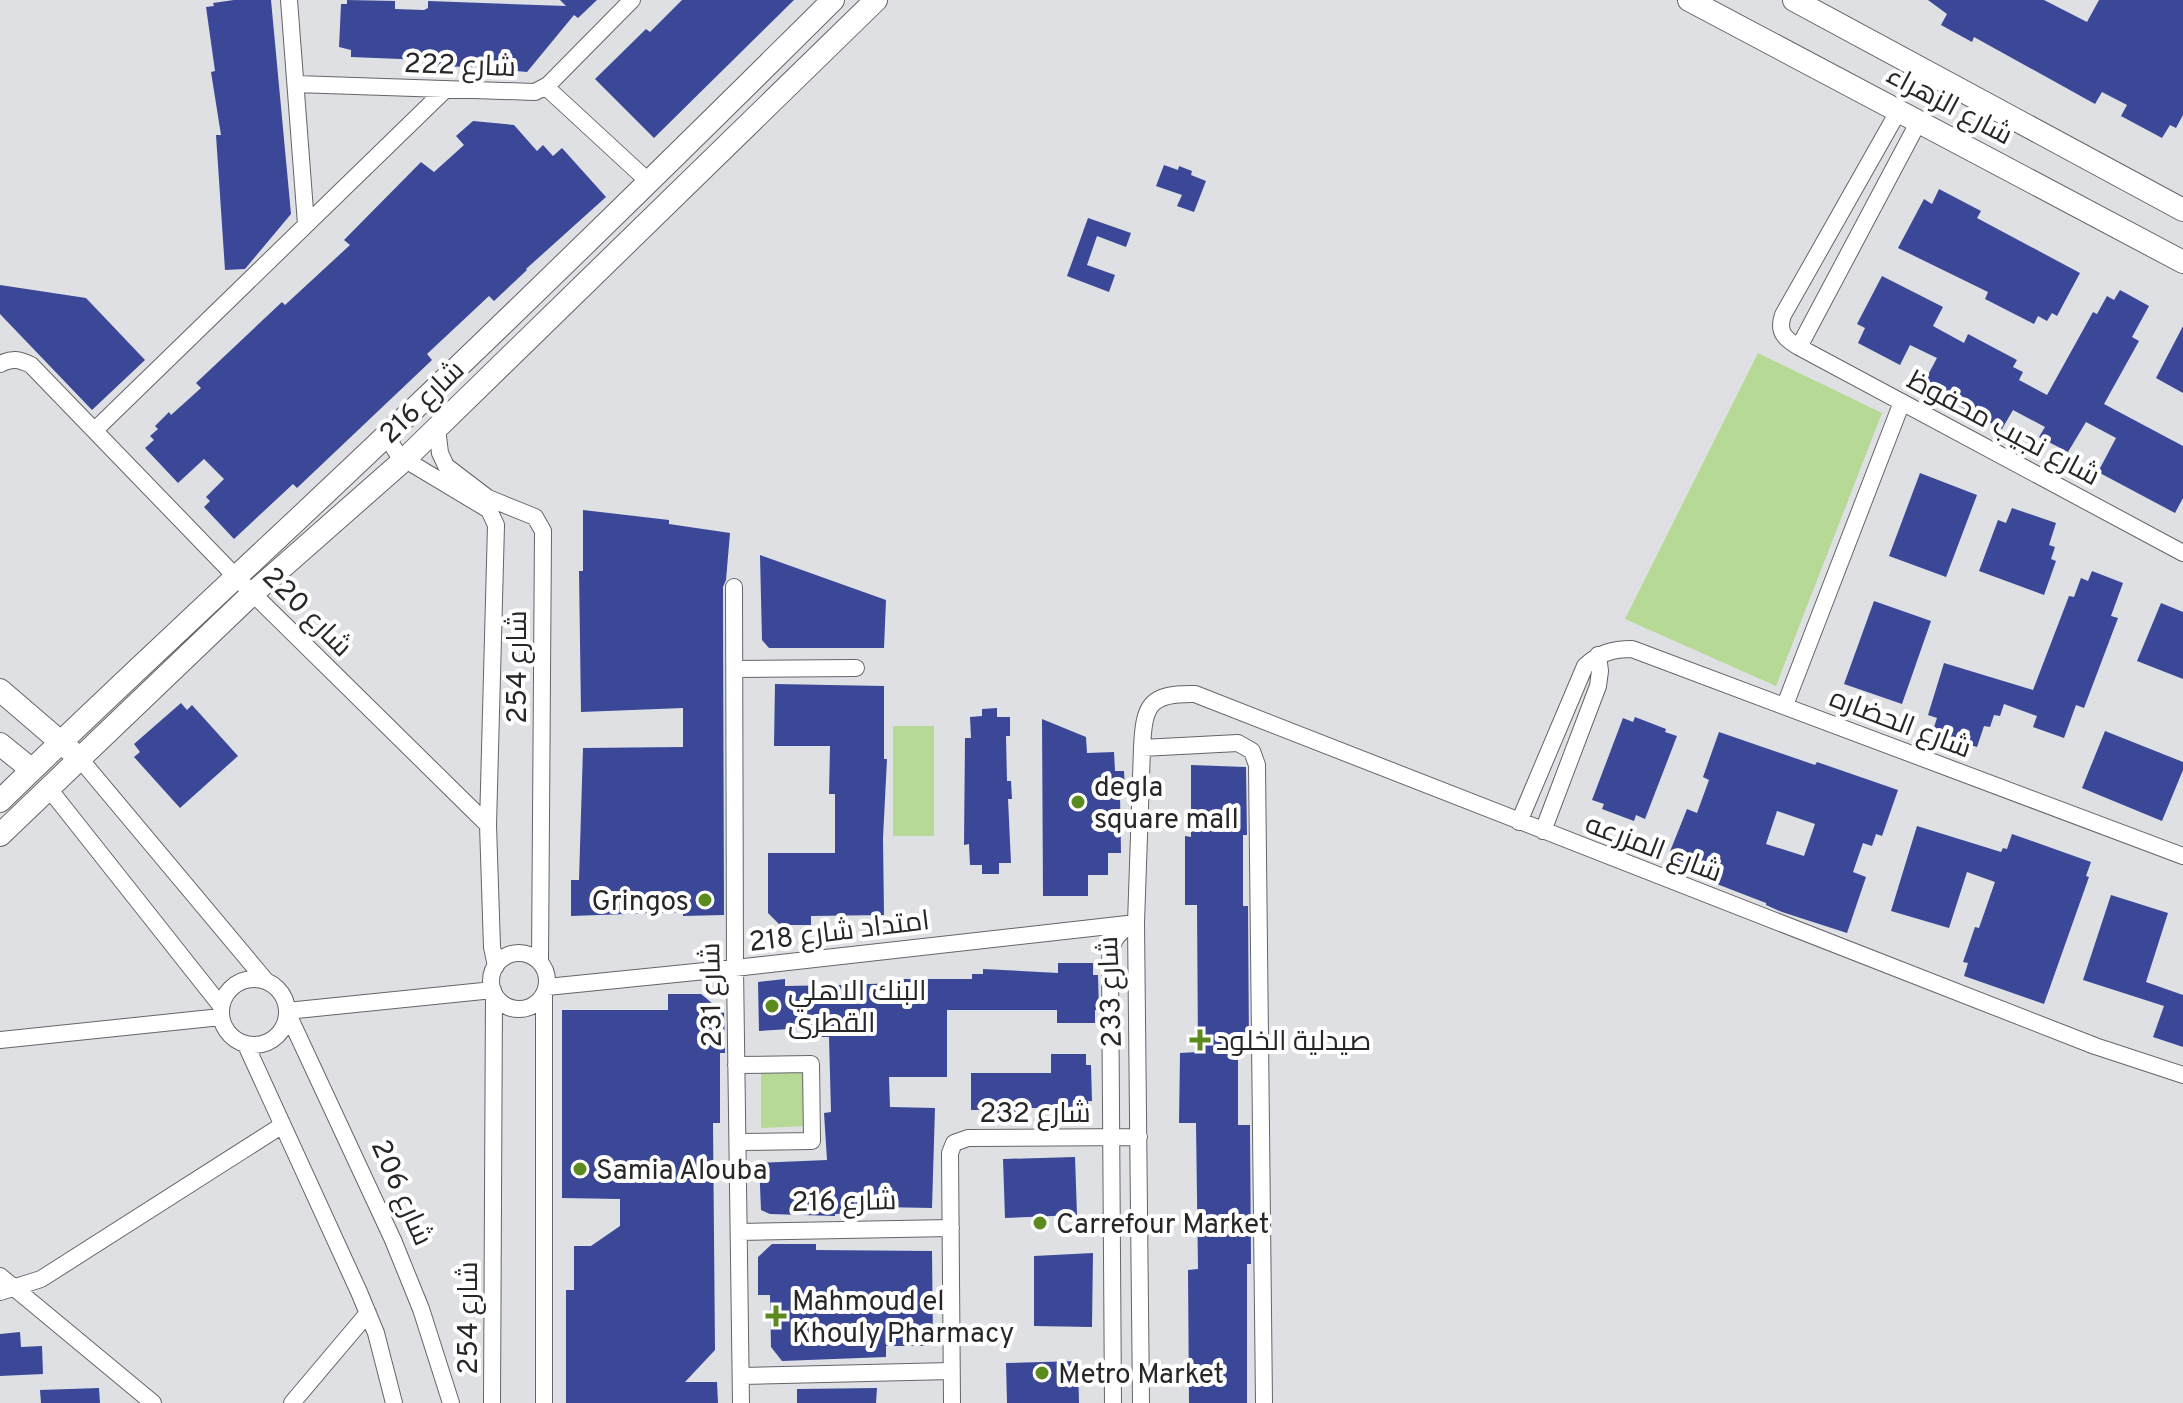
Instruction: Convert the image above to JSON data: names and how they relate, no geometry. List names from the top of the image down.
{
  "streets": {
    "main road": ["شارع الزهراء", "شارع 216"],
    "street": [
      "شارع 222",
      "شارع نجيب محفوظ",
      "شارع 220",
      "شارع 254",
      "شارع الحضاره",
      "شارع المزرعه",
      "امتداد شارع 218",
      "شارع 233",
      "شارع 231",
      "شارع 232",
      "شارع 206"
    ]
  },
  "crossings": [
    ["شارع 216", "شارع 220"],
    ["شارع 216", "شارع 254"],
    ["شارع 216", "شارع 231"],
    ["شارع 216", "شارع 232"],
    ["شارع 220", "شارع 254"],
    ["شارع 254", "امتداد شارع 218"],
    ["شارع المزرعه", "امتداد شارع 218"],
    ["شارع المزرعه", "شارع 233"],
    ["امتداد شارع 218", "شارع 233"],
    ["امتداد شارع 218", "شارع 231"],
    ["شارع 233", "شارع 232"]
  ],
  "places": {
    "other": [
      "degla square mall",
      "Gringos",
      "البنك الاهلي القطرى",
      "Samia Alouba",
      "Carrefour Market",
      "Metro Market"
    ],
    "health": ["صيدلية الخلود", "Mahmoud el Khouly Pharmacy"]
  }
}
